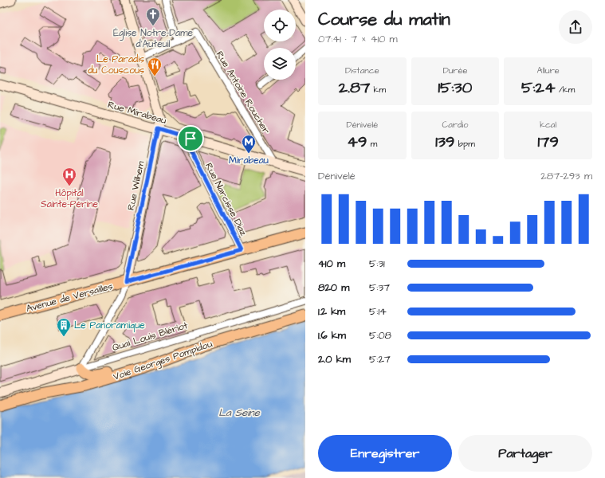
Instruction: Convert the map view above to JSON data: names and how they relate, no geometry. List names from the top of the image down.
{
  "streets": {
    "main road": ["Avenue de Versailles", "Voie Georges Pompidou"],
    "street": [
      "Rue Antoine Roucher",
      "Rue Mirabeau",
      "Rue Wilhem",
      "Rue Narcisse Diaz",
      "Quai Louis Blériot"
    ]
  },
  "crossings": [
    ["Rue Antoine Roucher", "Rue Mirabeau"],
    ["Rue Mirabeau", "Rue Wilhem"],
    ["Rue Mirabeau", "Rue Narcisse Diaz"],
    ["Rue Wilhem", "Avenue de Versailles"],
    ["Rue Wilhem", "Quai Louis Blériot"],
    ["Rue Narcisse Diaz", "Avenue de Versailles"]
  ],
  "water": ["La Seine"],
  "places": {
    "church": ["Église Notre-Dame d'Auteuil"],
    "restaurant": ["Le Paradis du Couscous"],
    "metro station": ["Mirabeau"],
    "hospital": ["Hôpital Sainte-Périne"],
    "building": ["Le Panoramique"]
  },
  "page": {
    "heading": ["Course du matin", "07:41 · 7 × 410 m"],
    "stats": [
      ["Distance", "2.87 km"],
      ["Durée", "15:30"],
      ["Allure", "5:24 /km"],
      ["Dénivelé", "49 m"],
      ["Cardio", "139 bpm"],
      ["kcal", "179"]
    ],
    "chart": ["Dénivelé", "287–293 m"],
    "list": [
      {
        "name": "410 m",
        "note": "5:31"
      },
      {
        "name": "820 m",
        "note": "5:37"
      },
      {
        "name": "1.2 km",
        "note": "5:14"
      },
      {
        "name": "1.6 km",
        "note": "5:08"
      },
      {
        "name": "2.0 km",
        "note": "5:27"
      }
    ],
    "buttons": ["Enregistrer", "Partager"]
  }
}
